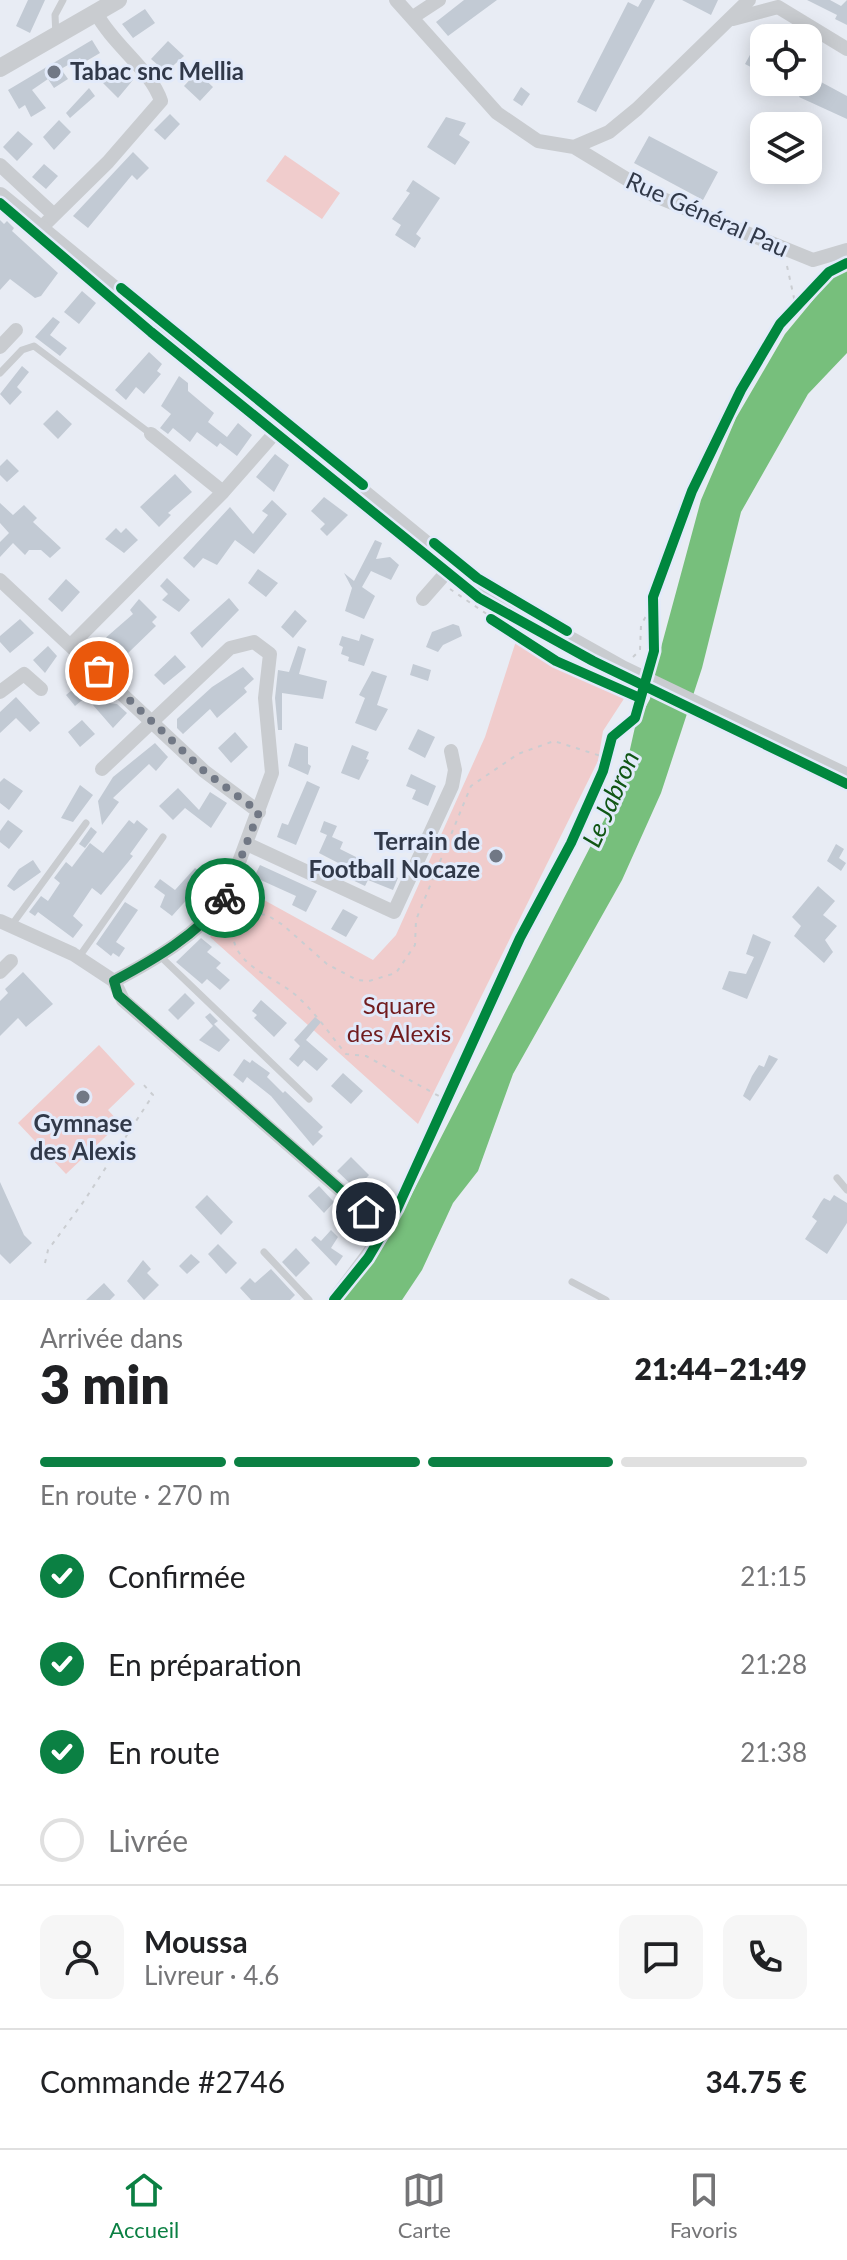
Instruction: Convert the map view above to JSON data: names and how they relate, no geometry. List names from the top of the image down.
{
  "streets": {
    "street": ["Rue Général Pau"]
  },
  "water": ["Le Jabron"],
  "parks": ["Square des Alexis"],
  "places": ["Tabac snc Mellia", "Terrain de Football Nocaze", "Gymnase des Alexis"],
  "page": {
    "heading": ["3 min", "Arrivée dans", "21:44–21:49"],
    "panel": [
      "Moussa",
      "Livreur · 4.6",
      "Commande #2746",
      "34.75 €"
    ],
    "bar": "En route · 270 m",
    "list": [
      ["Confirmée", "21:15"],
      ["En préparation", "21:28"],
      ["En route", "21:38"],
      "Livrée"
    ],
    "tabs": ["Accueil", "Carte", "Favoris"]
  }
}
